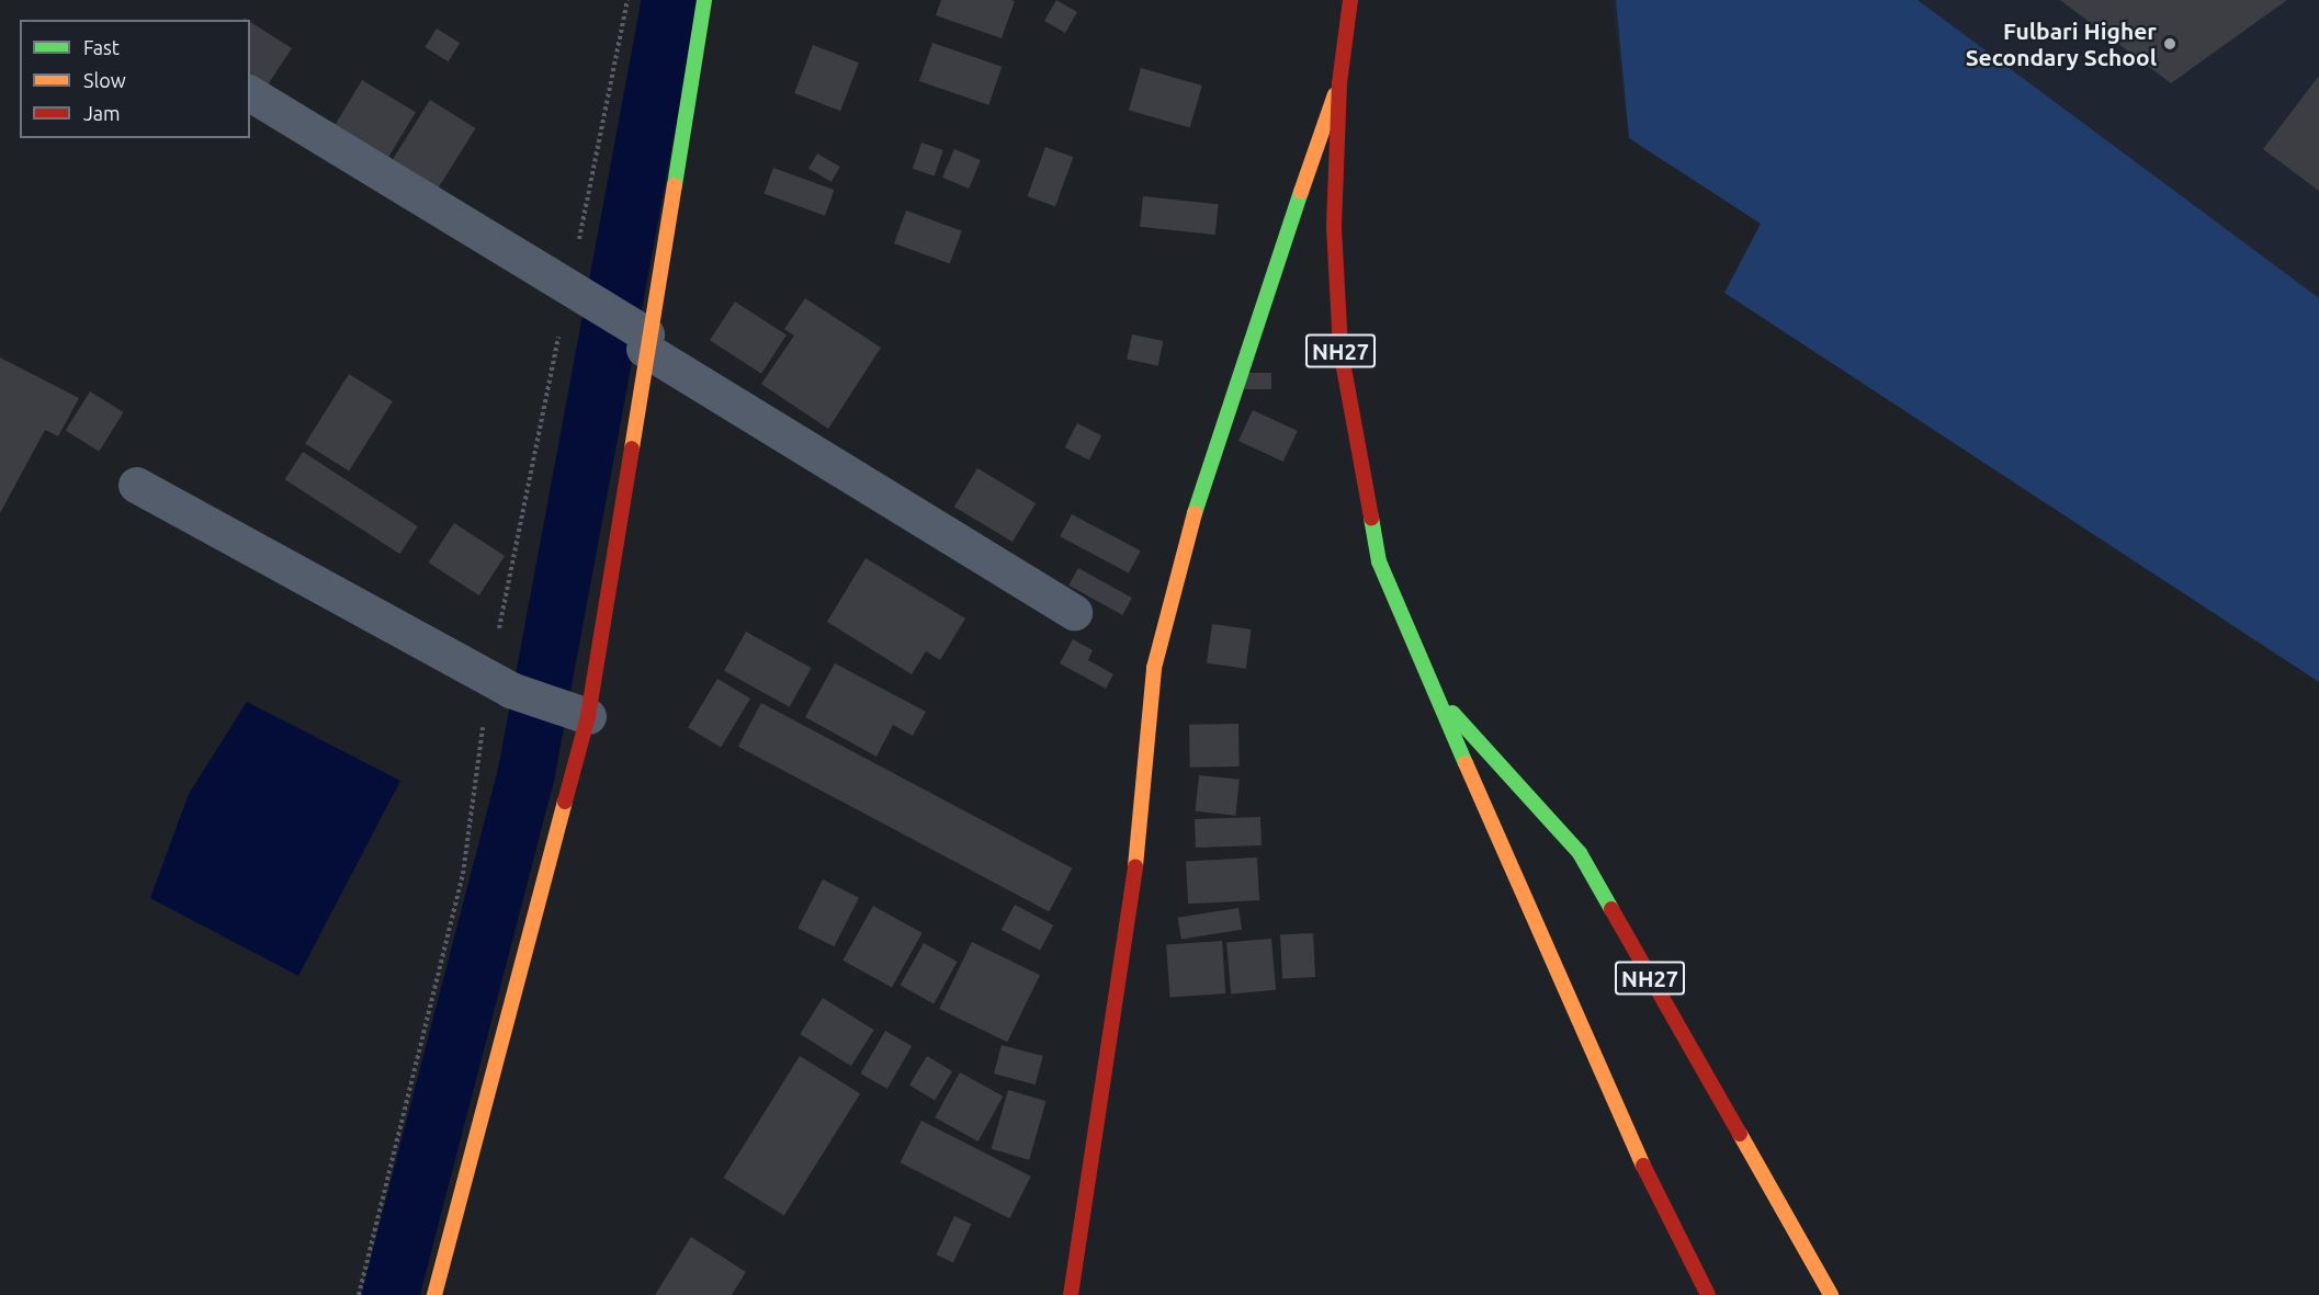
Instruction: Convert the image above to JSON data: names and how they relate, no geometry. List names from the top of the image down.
{
  "streets": {
    "main road": ["NH27"]
  },
  "places": ["Fulbari Higher Secondary School"],
  "legend": ["Fast", "Slow", "Jam"]
}
